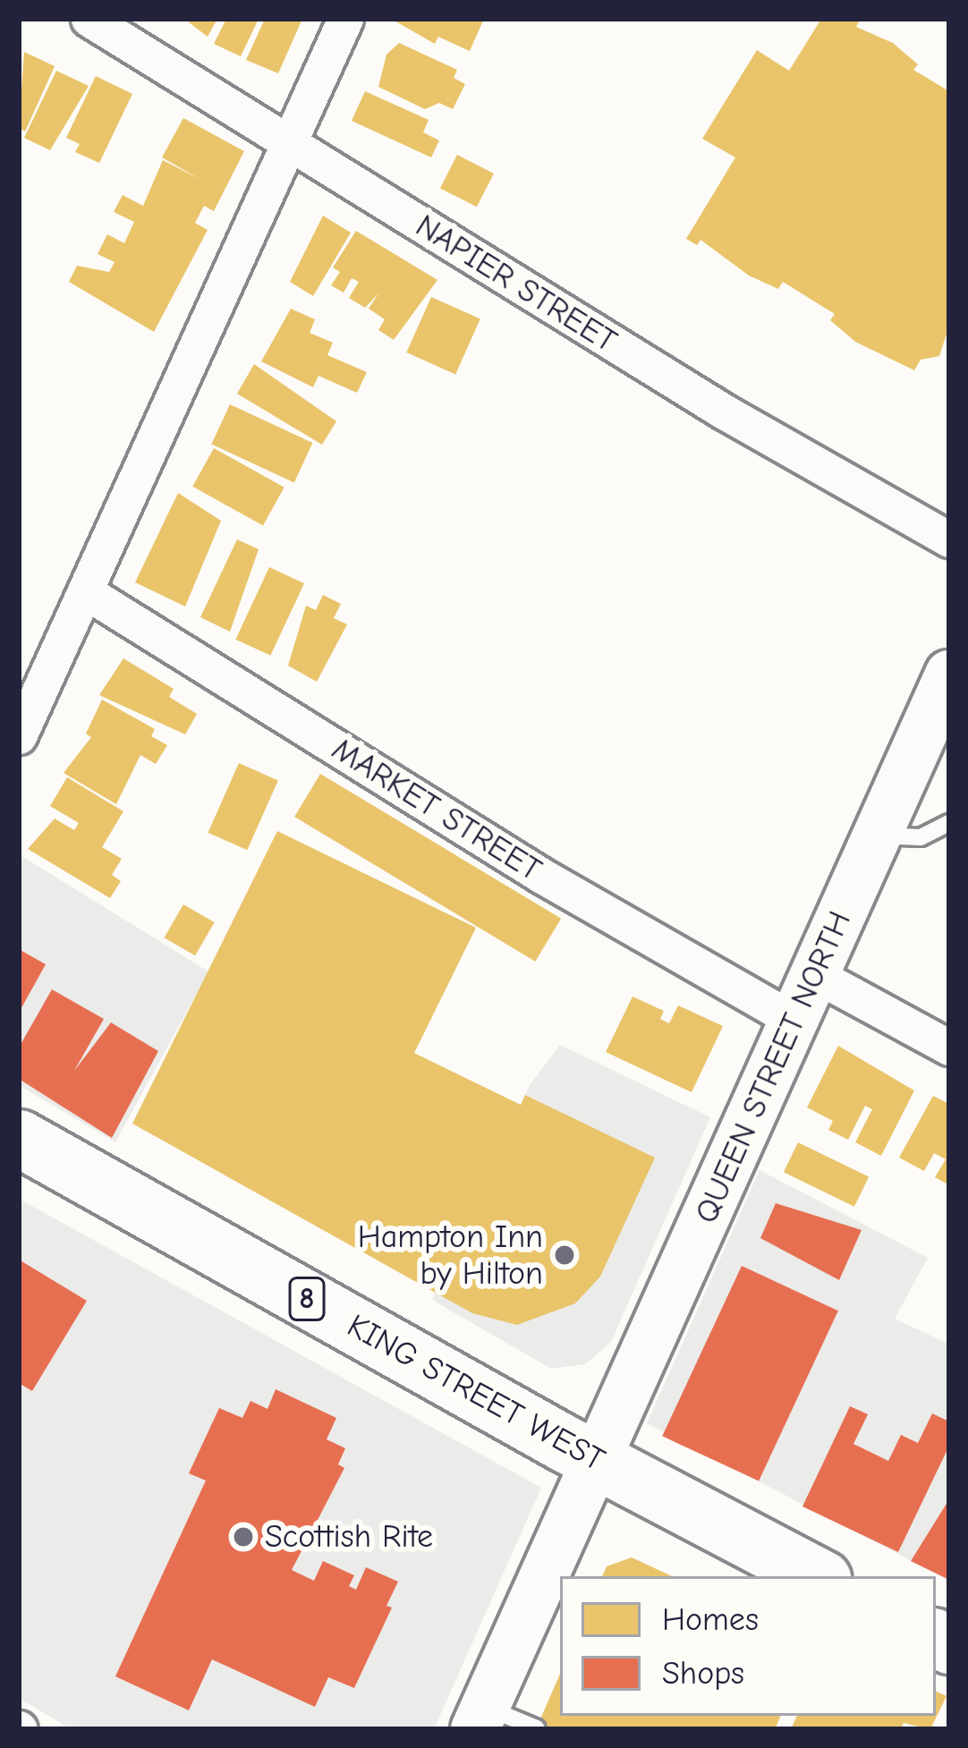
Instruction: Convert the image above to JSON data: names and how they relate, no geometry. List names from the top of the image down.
{
  "streets": {
    "main road": ["QUEEN STREET NORTH", "8", "KING STREET WEST"],
    "street": ["NAPIER STREET", "MARKET STREET"]
  },
  "crossings": [
    ["MARKET STREET", "QUEEN STREET NORTH"],
    ["QUEEN STREET NORTH", "KING STREET WEST"]
  ],
  "places": ["Hampton Inn by Hilton", "Scottish Rite"],
  "legend": ["Homes", "Shops"]
}
